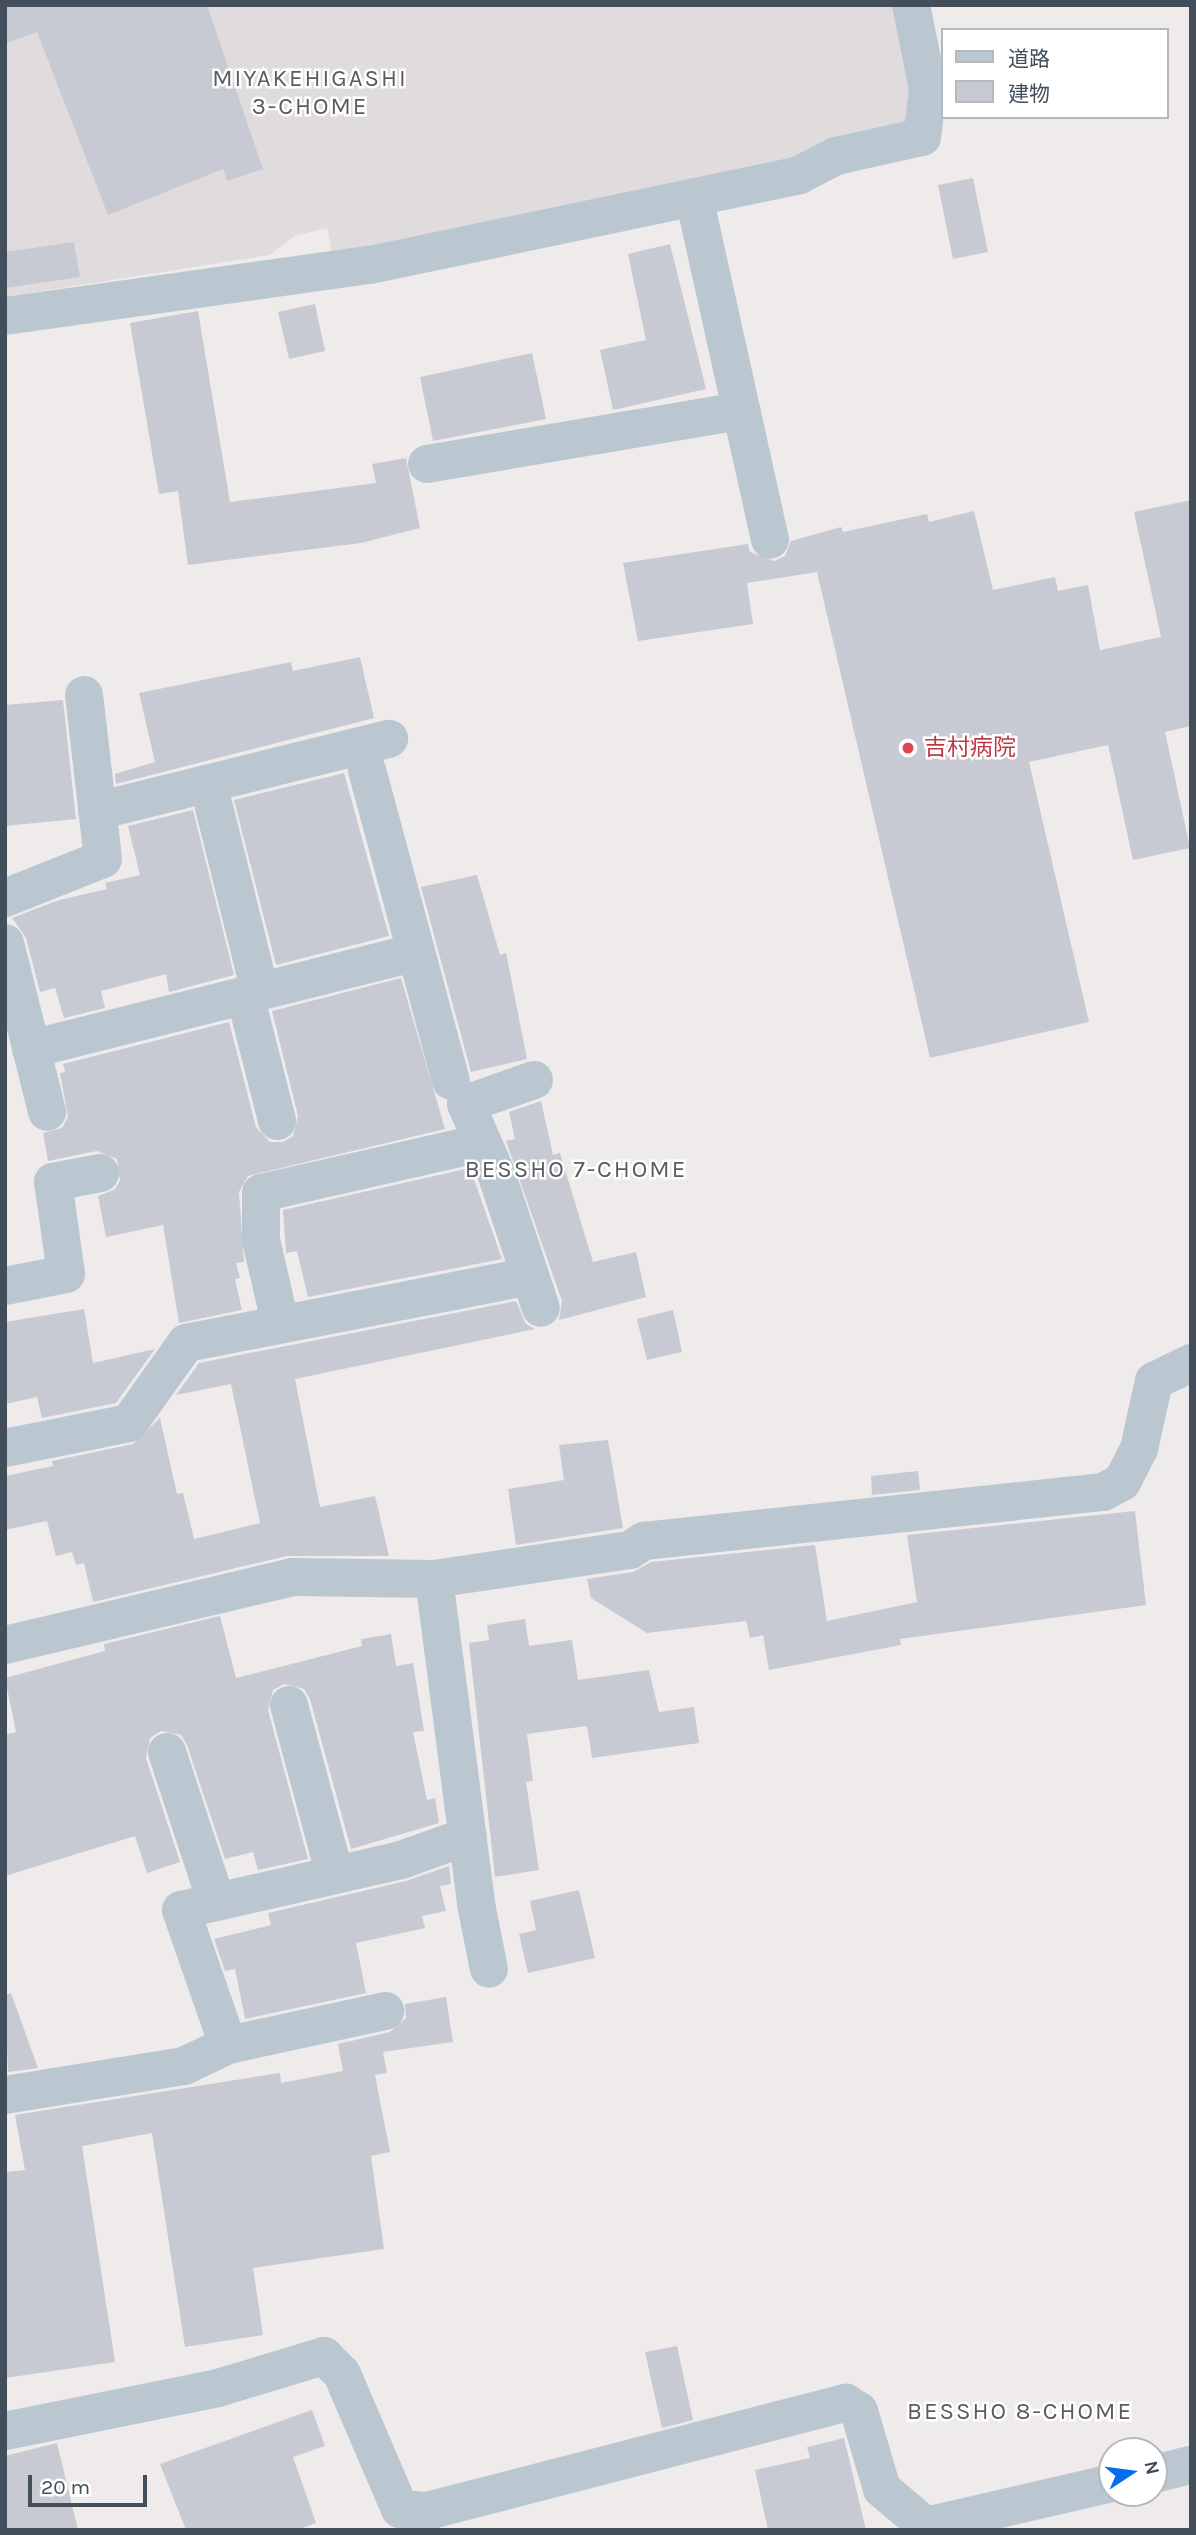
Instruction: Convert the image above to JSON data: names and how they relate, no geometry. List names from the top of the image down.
{
  "districts": ["MIYAKEHIGASHI 3-CHOME", "BESSHO 7-CHOME", "BESSHO 8-CHOME"],
  "places": ["吉村病院"],
  "legend": ["道路", "建物"],
  "scale_bar": "20 m",
  "north": "right"
}
